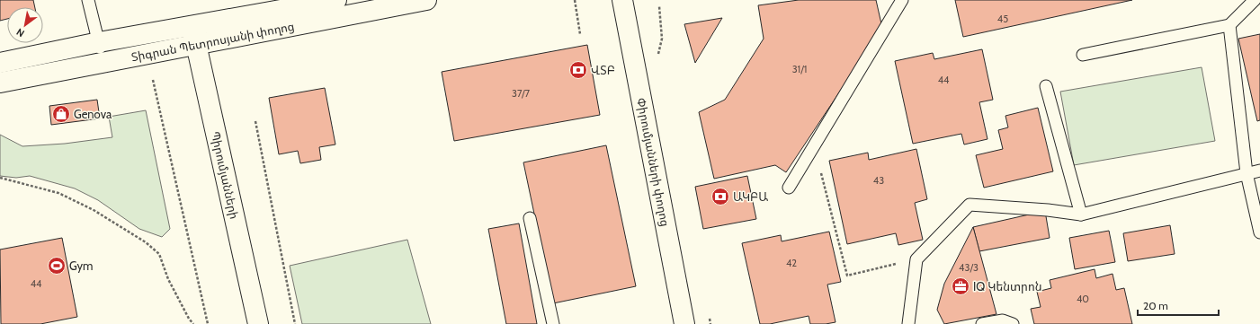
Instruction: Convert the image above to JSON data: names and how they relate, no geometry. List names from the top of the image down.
{
  "streets": {
    "main road": ["Տիգրան Պետրոսյանի փողոց", "Փիրումյանների փողոց", "Պիրումյանների"]
  },
  "crossings": [
    ["Տիգրան Պետրոսյանի փողոց", "Պիրումյանների"]
  ],
  "places": {
    "bank": ["ՎՏԲ", "ԱԿԲԱ"],
    "shop": ["Genova"],
    "sports": ["Gym"],
    "office": ["IQ Կենտրոն"]
  },
  "house_numbers": [
    "45",
    "31/1",
    "44",
    "37/7",
    "43",
    "42",
    "43/3",
    "44",
    "40"
  ],
  "scale_bar": "20 m",
  "north": "bottom left"
}
